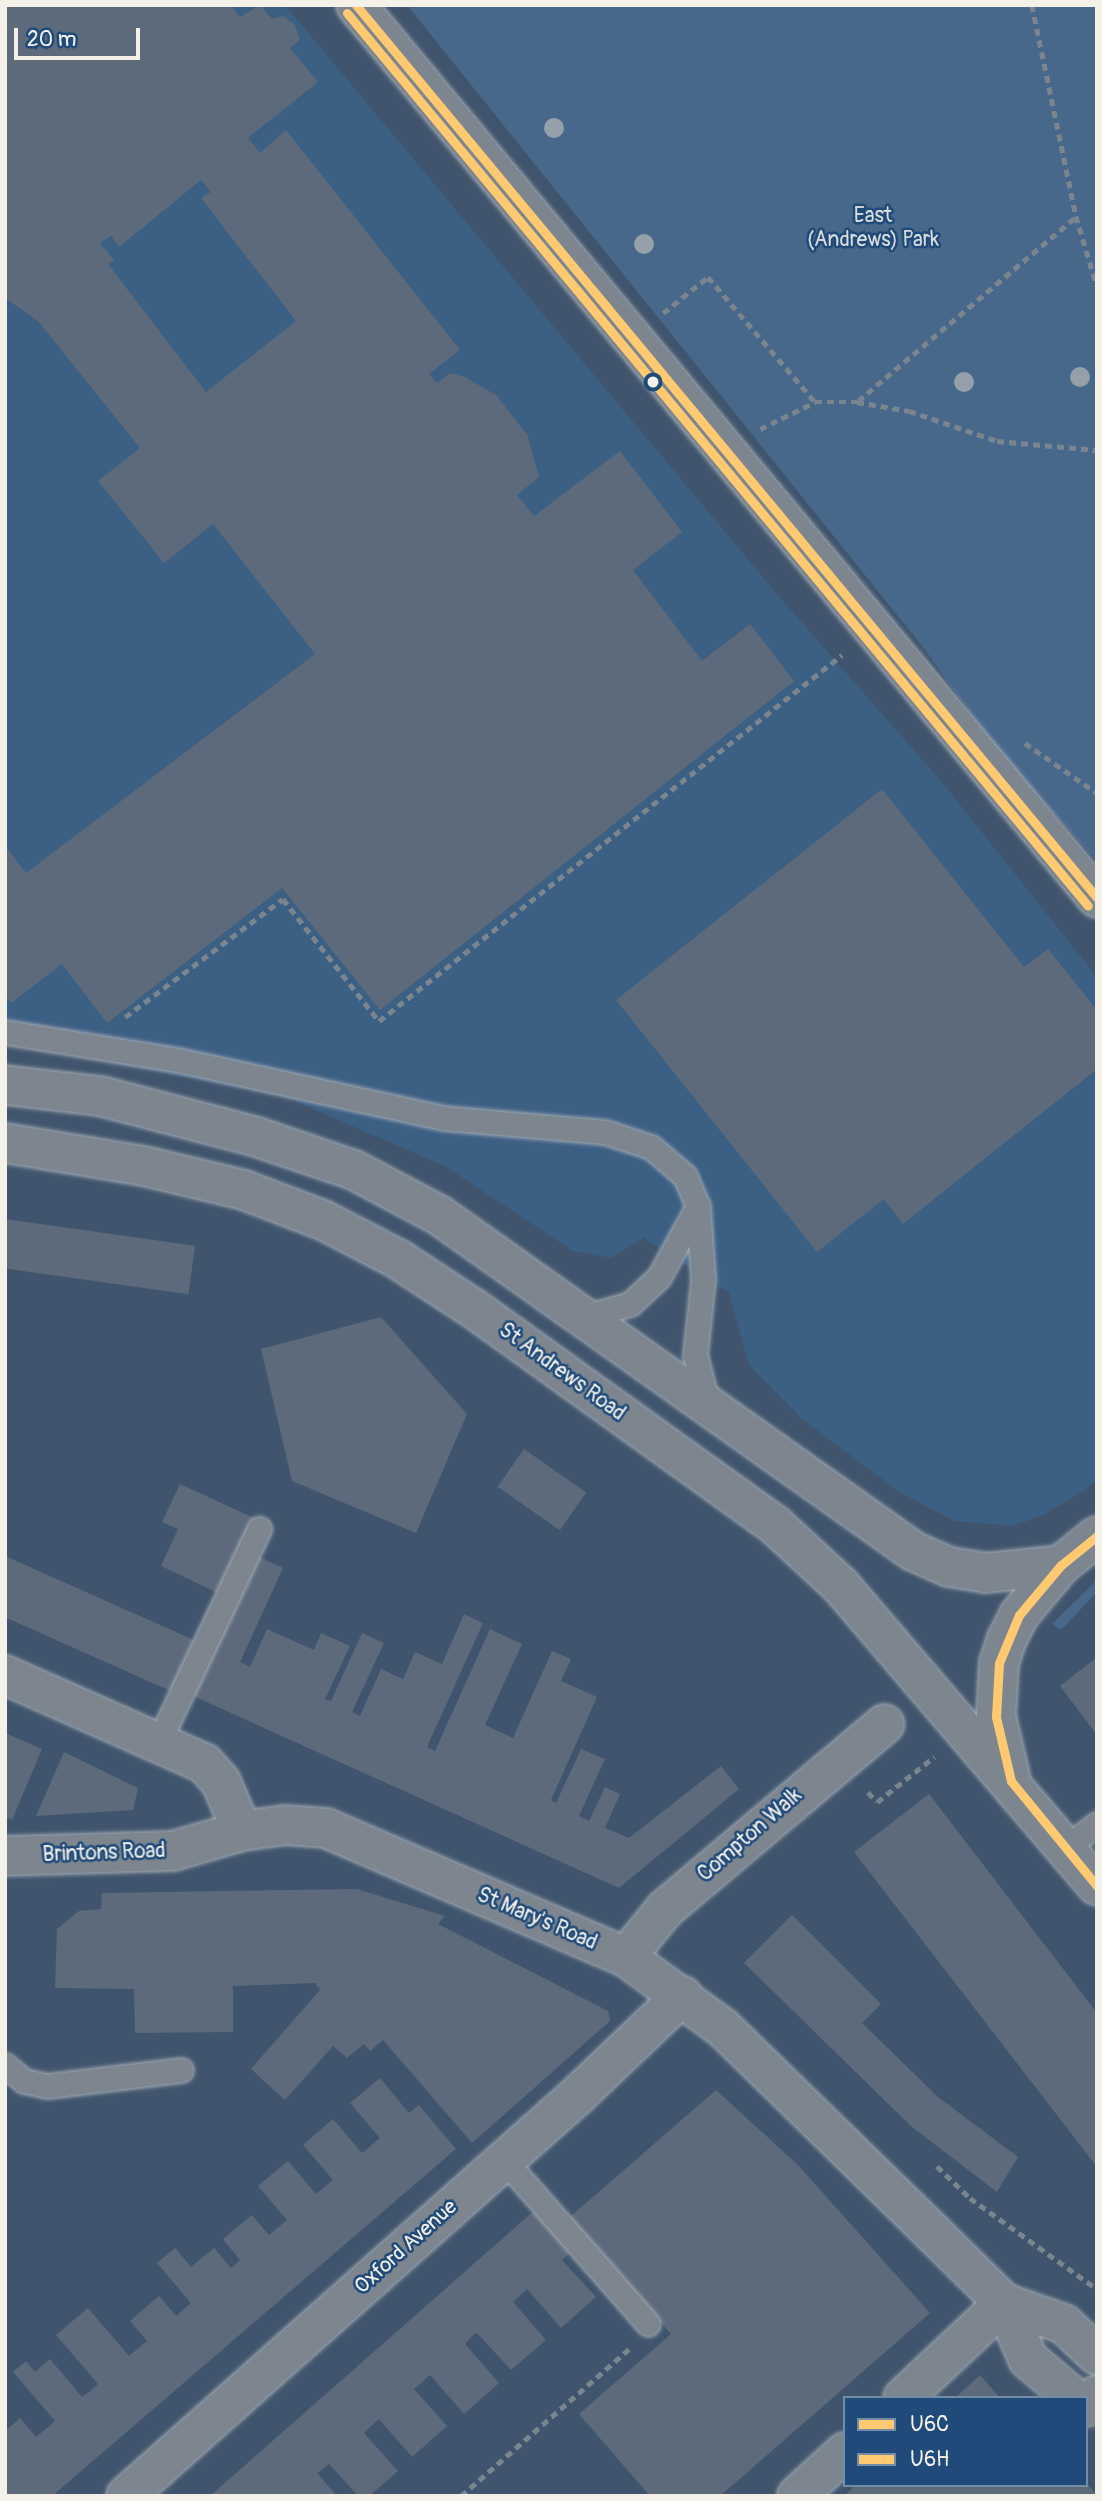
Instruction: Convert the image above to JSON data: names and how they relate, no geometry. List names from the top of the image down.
{
  "streets": {
    "street": [
      "St Andrews Road",
      "Compton Walk",
      "Brintons Road",
      "St Mary's Road",
      "Oxford Avenue"
    ]
  },
  "crossings": [
    ["Compton Walk", "St Mary's Road"],
    ["Brintons Road", "St Mary's Road"],
    ["St Mary's Road", "Oxford Avenue"]
  ],
  "parks": ["East (Andrews) Park"],
  "lines": ["transit line U6C", "transit line U6H"],
  "legend": ["U6C", "U6H"],
  "scale_bar": "20 m"
}
